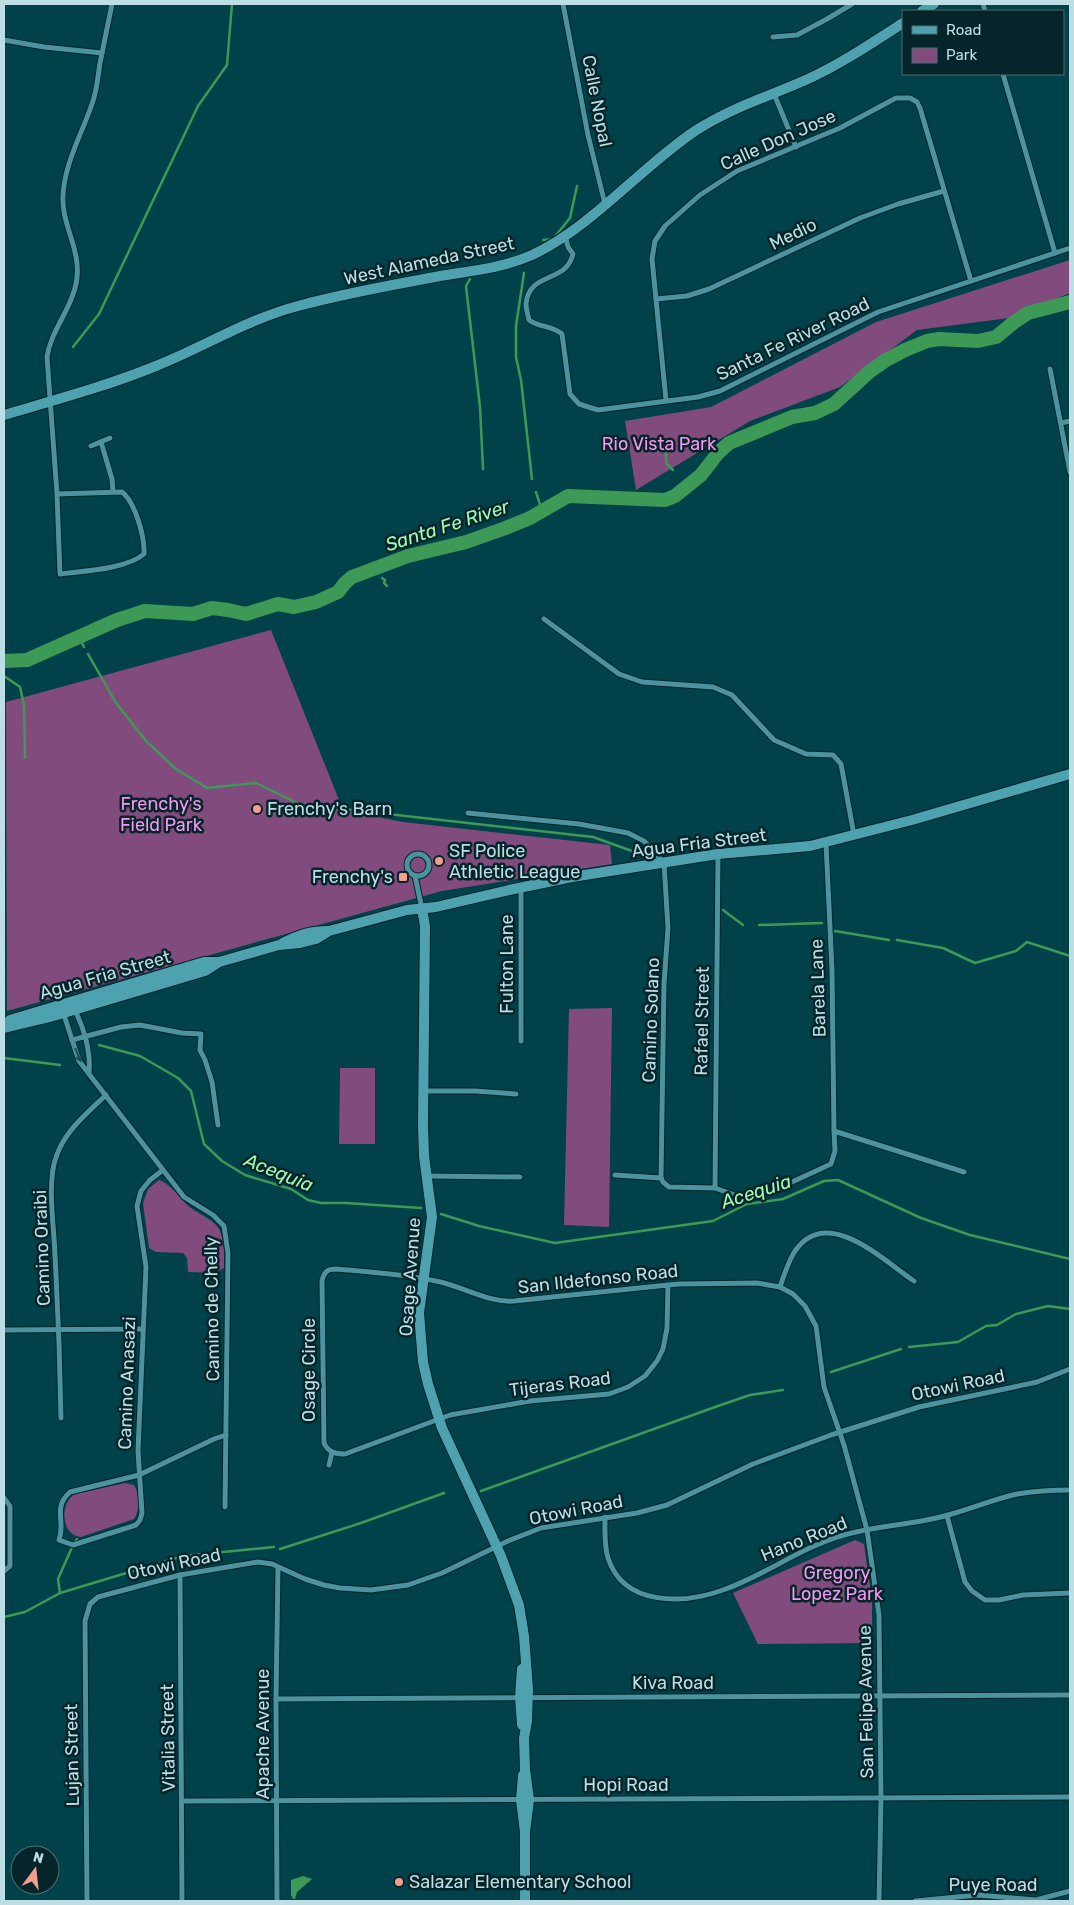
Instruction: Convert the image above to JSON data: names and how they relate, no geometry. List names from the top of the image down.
{
  "streets": {
    "street": [
      "Calle Nopal",
      "Calle Don Jose",
      "Medio",
      "West Alameda Street",
      "Santa Fe River Road",
      "Agua Fria Street",
      "Fulton Lane",
      "Barela Lane",
      "Camino Solano",
      "Rafael Street",
      "Camino Oraibi",
      "Osage Avenue",
      "San Ildefonso Road",
      "Camino de Chelly",
      "Osage Circle",
      "Camino Anasazi",
      "Tijeras Road",
      "Otowi Road",
      "Hano Road",
      "Kiva Road",
      "San Felipe Avenue",
      "Apache Avenue",
      "Vitalia Street",
      "Lujan Street",
      "Hopi Road",
      "Puye Road"
    ]
  },
  "crossings": [
    ["Calle Nopal", "West Alameda Street"],
    ["Calle Don Jose", "Medio"],
    ["Calle Don Jose", "Santa Fe River Road"],
    ["West Alameda Street", "Santa Fe River Road"],
    ["Agua Fria Street", "Fulton Lane"],
    ["Agua Fria Street", "Barela Lane"],
    ["Agua Fria Street", "Camino Solano"],
    ["Agua Fria Street", "Rafael Street"],
    ["Agua Fria Street", "Osage Avenue"],
    ["Agua Fria Street", "Camino de Chelly"],
    ["Barela Lane", "Rafael Street"],
    ["Camino Oraibi", "Camino de Chelly"],
    ["Osage Avenue", "San Ildefonso Road"],
    ["Osage Avenue", "Osage Circle"],
    ["Osage Avenue", "Tijeras Road"],
    ["Osage Avenue", "Otowi Road"],
    ["Osage Avenue", "Kiva Road"],
    ["Osage Avenue", "Hopi Road"],
    ["San Ildefonso Road", "Osage Circle"],
    ["San Ildefonso Road", "Tijeras Road"],
    ["San Ildefonso Road", "San Felipe Avenue"],
    ["Camino de Chelly", "Camino Anasazi"],
    ["Otowi Road", "Hano Road"],
    ["Otowi Road", "San Felipe Avenue"],
    ["Otowi Road", "Apache Avenue"],
    ["Otowi Road", "Vitalia Street"],
    ["Otowi Road", "Lujan Street"],
    ["Hano Road", "San Felipe Avenue"],
    ["Kiva Road", "San Felipe Avenue"],
    ["Kiva Road", "Apache Avenue"],
    ["San Felipe Avenue", "Hopi Road"],
    ["Apache Avenue", "Hopi Road"],
    ["Vitalia Street", "Hopi Road"]
  ],
  "water": ["Santa Fe River", "Acequia"],
  "parks": ["Rio Vista Park", "Frenchy's Field Park", "Gregory Lopez Park"],
  "places": {
    "other": ["Frenchy's Barn", "SF Police Athletic League", "Salazar Elementary School"],
    "transit": ["Frenchy's"]
  },
  "legend": ["Road", "Park"],
  "north": "top"
}
